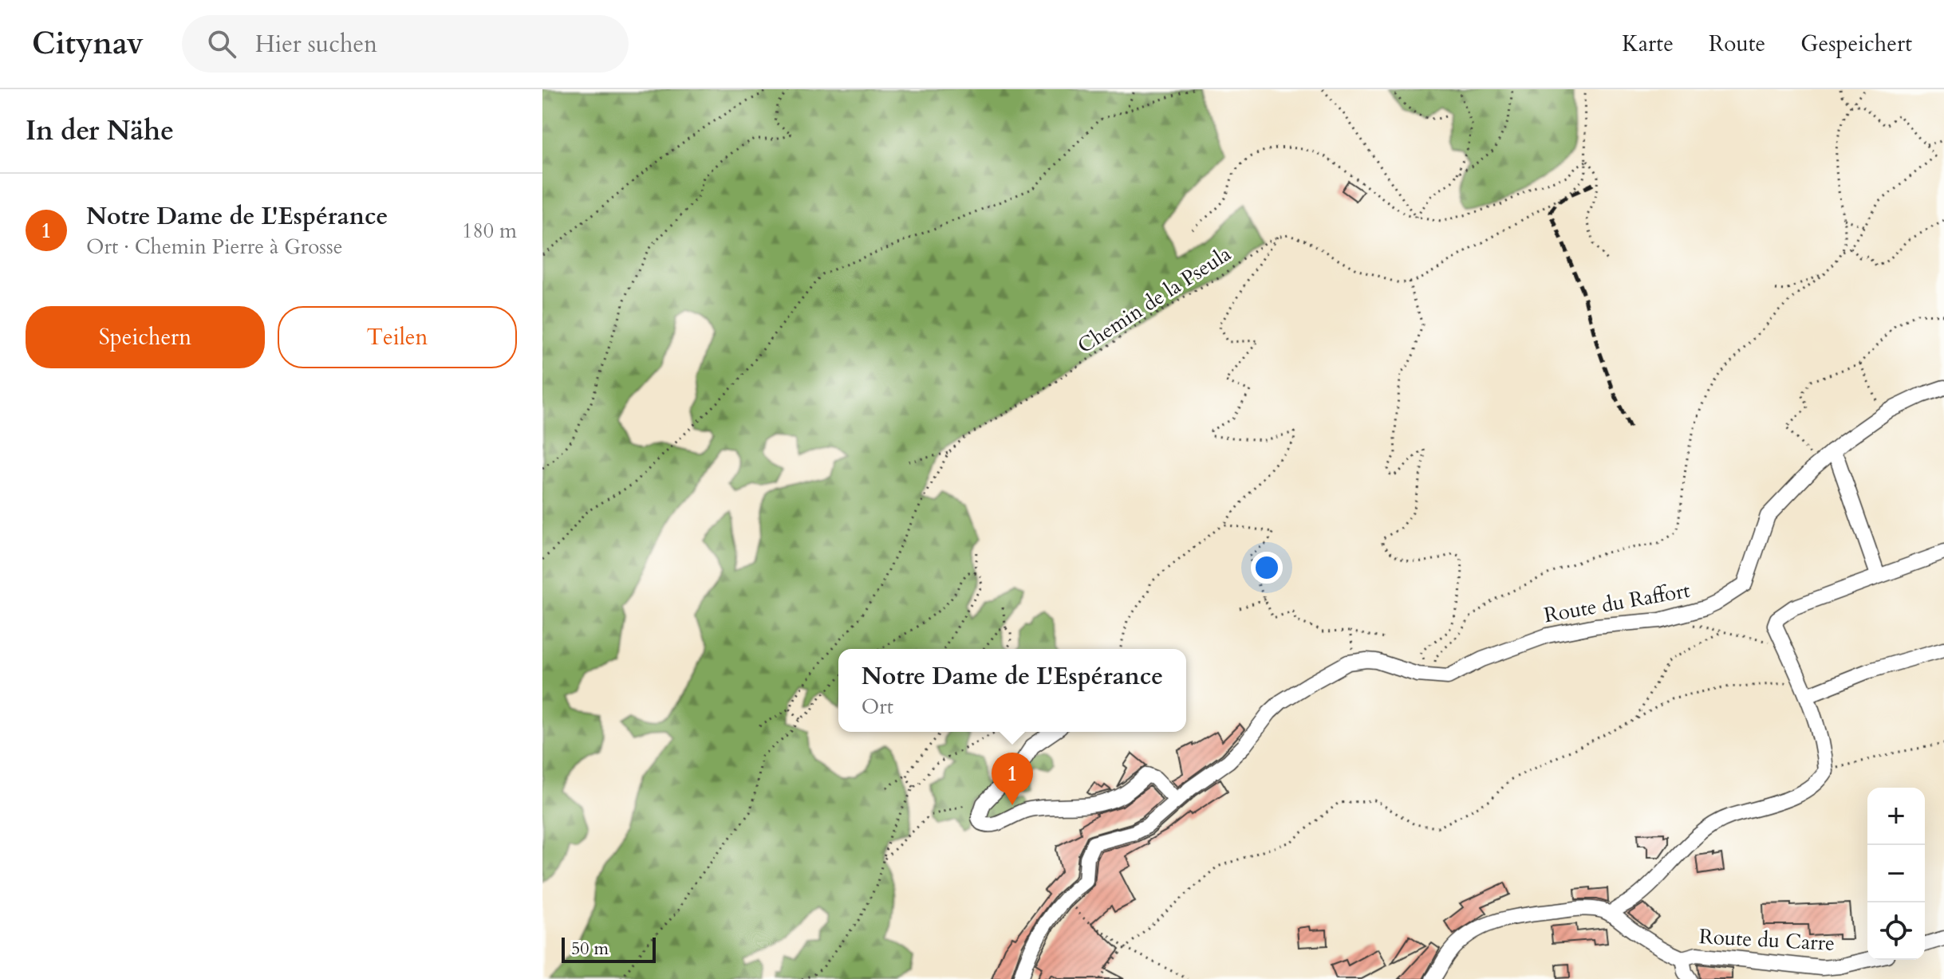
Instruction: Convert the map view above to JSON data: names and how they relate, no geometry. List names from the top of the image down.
{
  "streets": {
    "street": ["Route du Raffort", "Route du Carre"],
    "path": ["Chemin de la Pseula"]
  },
  "scale_bar": "50 m",
  "page": {
    "header": "Citynav",
    "search": "Hier suchen",
    "nav": ["Karte", "Route", "Gespeichert"],
    "heading": "In der Nähe",
    "list": [
      {
        "mark": "1",
        "name": "Notre Dame de L'Espérance",
        "note": "Ort · Chemin Pierre à Grosse",
        "value": "180 m"
      }
    ],
    "buttons": ["Speichern", "Teilen"],
    "popup": ["Notre Dame de L'Espérance", "Ort"],
    "pins": "1",
    "map_buttons": ["+", "−"],
    "scale": "50 m"
  }
}
